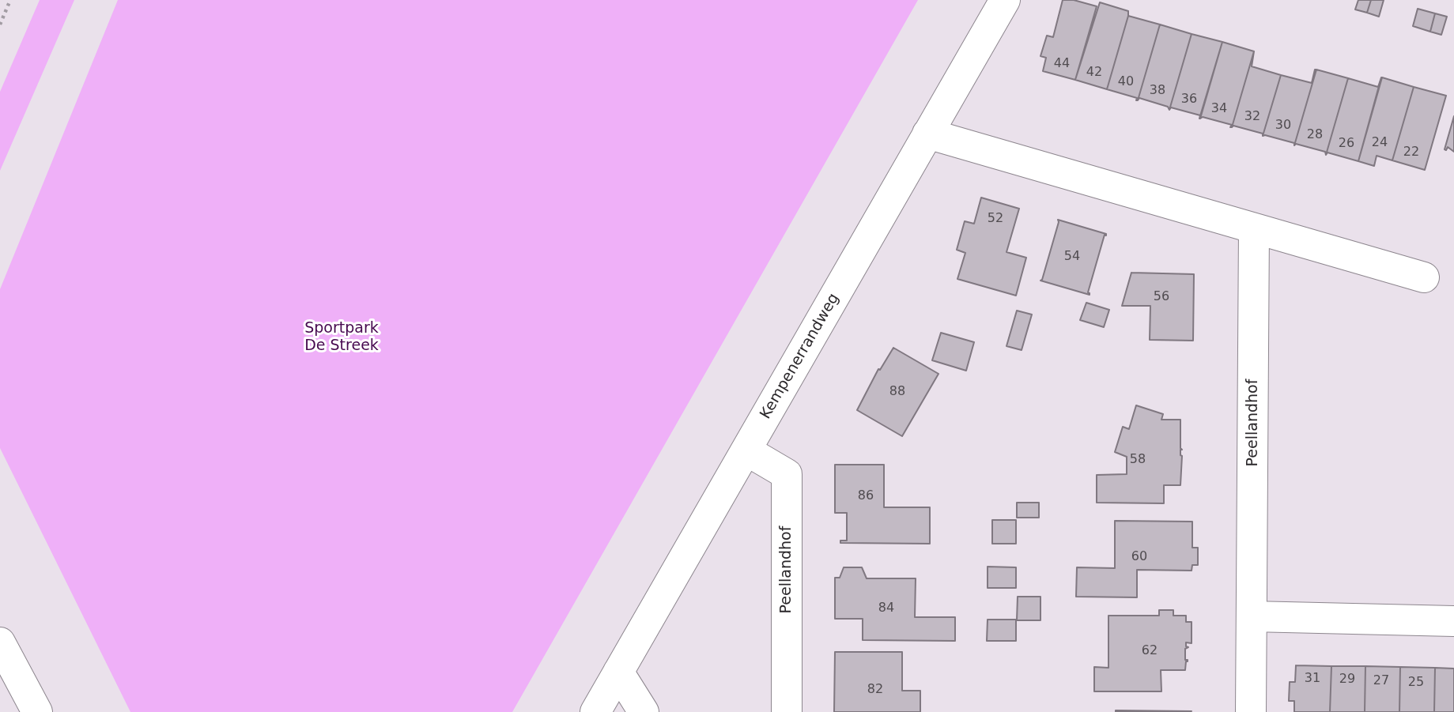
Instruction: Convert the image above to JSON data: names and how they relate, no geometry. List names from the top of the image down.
{
  "streets": {
    "street": ["Kempenerrandweg", "Peellandhof"]
  },
  "crossings": [
    ["Kempenerrandweg", "Peellandhof"]
  ],
  "parks": ["Sportpark De Streek"],
  "house_numbers": [
    "44",
    "42",
    "40",
    "38",
    "36",
    "34",
    "32",
    "30",
    "28",
    "24",
    "26",
    "22",
    "52",
    "54",
    "56",
    "88",
    "58",
    "86",
    "60",
    "84",
    "62",
    "31",
    "29",
    "27",
    "25",
    "82"
  ]
}
